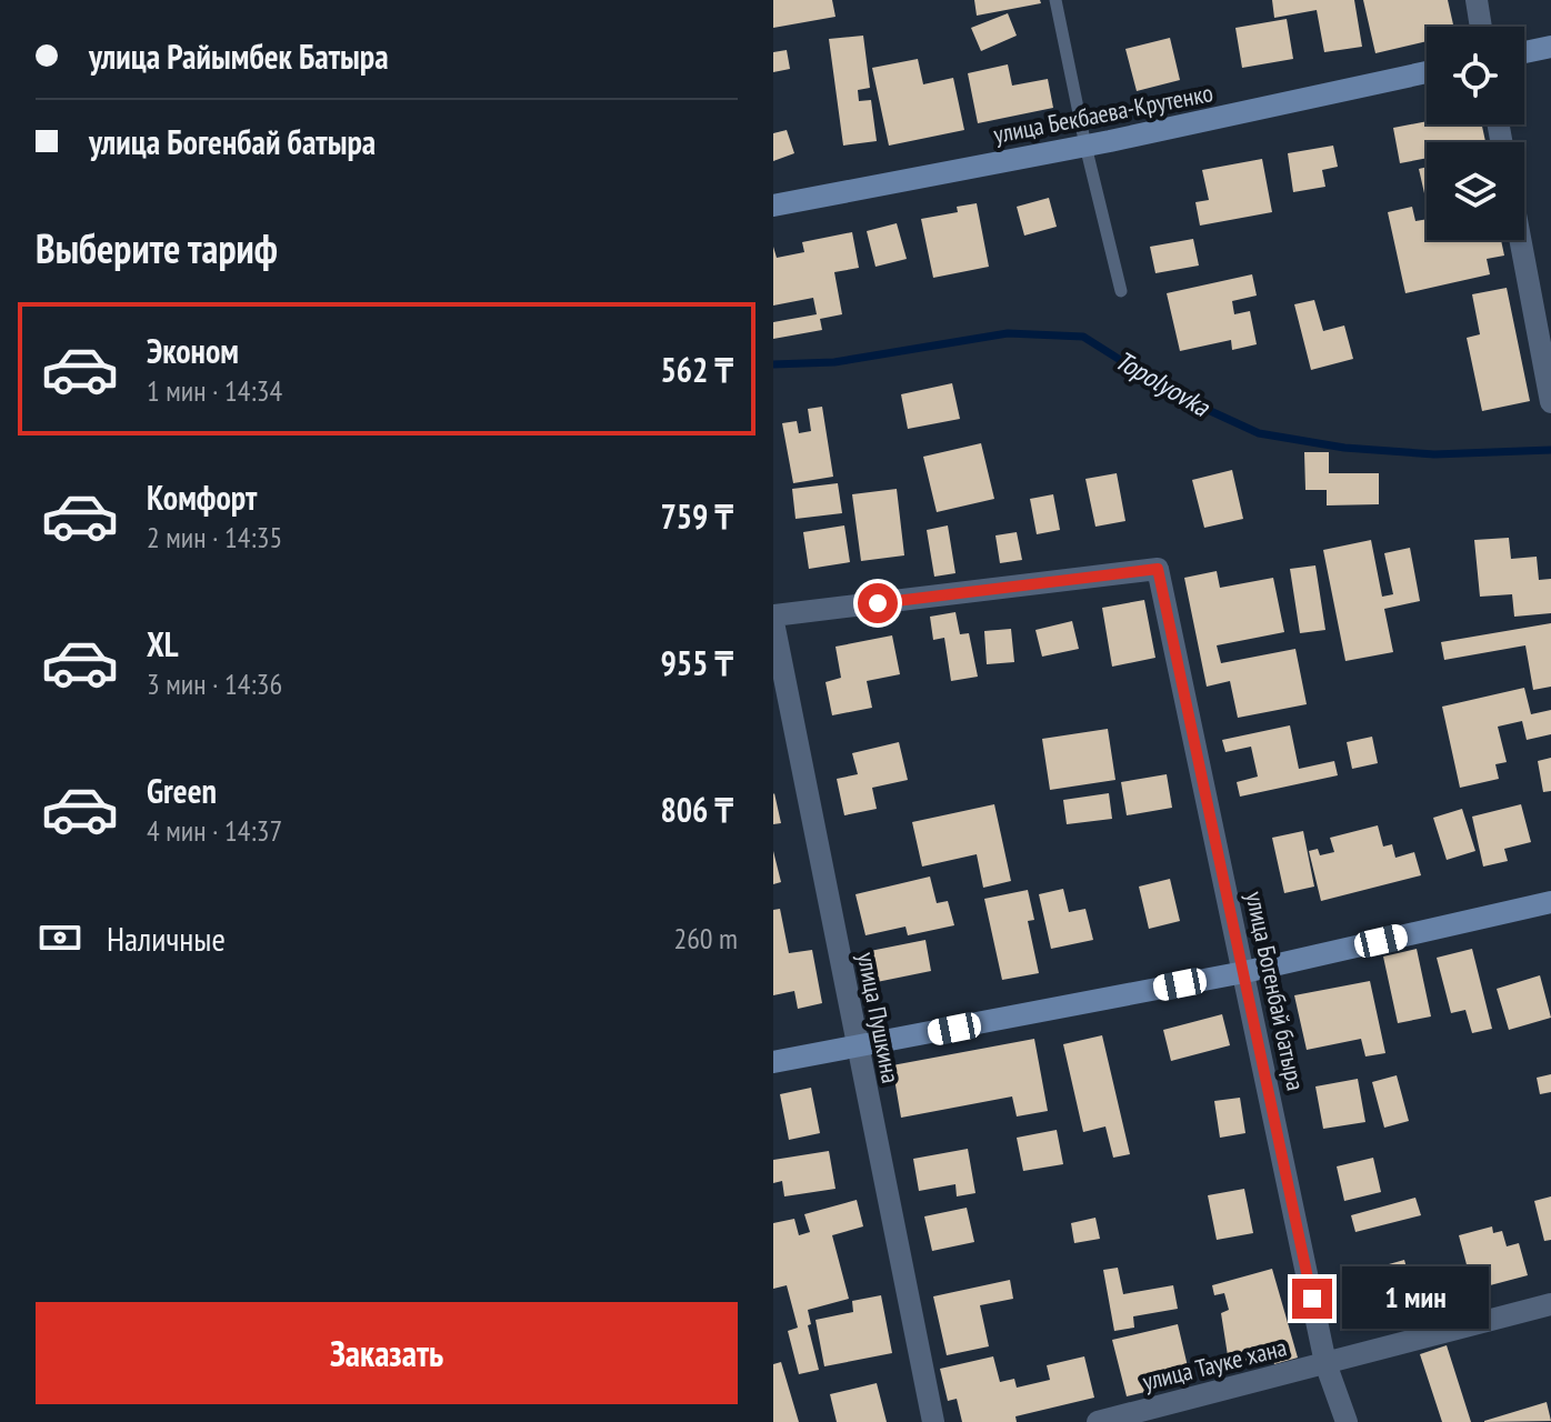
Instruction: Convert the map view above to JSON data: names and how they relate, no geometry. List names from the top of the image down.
{
  "streets": {
    "street": [
      "улица Бекбаева-Крутенко",
      "улица Богенбай батыра",
      "улица Пушкина",
      "улица Тауке хана"
    ]
  },
  "crossings": [
    ["улица Богенбай батыра", "улица Тауке хана"]
  ],
  "water": ["Topolyovka"],
  "page": {
    "banner": ["улица Райымбек Батыра", "улица Богенбай батыра"],
    "heading": "Выберите тариф",
    "list": [
      {
        "name": "Эконом",
        "note": "1 мин · 14:34",
        "value": "562 ₸"
      },
      {
        "name": "Комфорт",
        "note": "2 мин · 14:35",
        "value": "759 ₸"
      },
      {
        "name": "XL",
        "note": "3 мин · 14:36",
        "value": "955 ₸"
      },
      {
        "name": "Green",
        "note": "4 мин · 14:37",
        "value": "806 ₸"
      }
    ],
    "pay": ["Наличные", "260 m"],
    "bubble": "1 мин",
    "buttons": "Заказать"
  }
}
